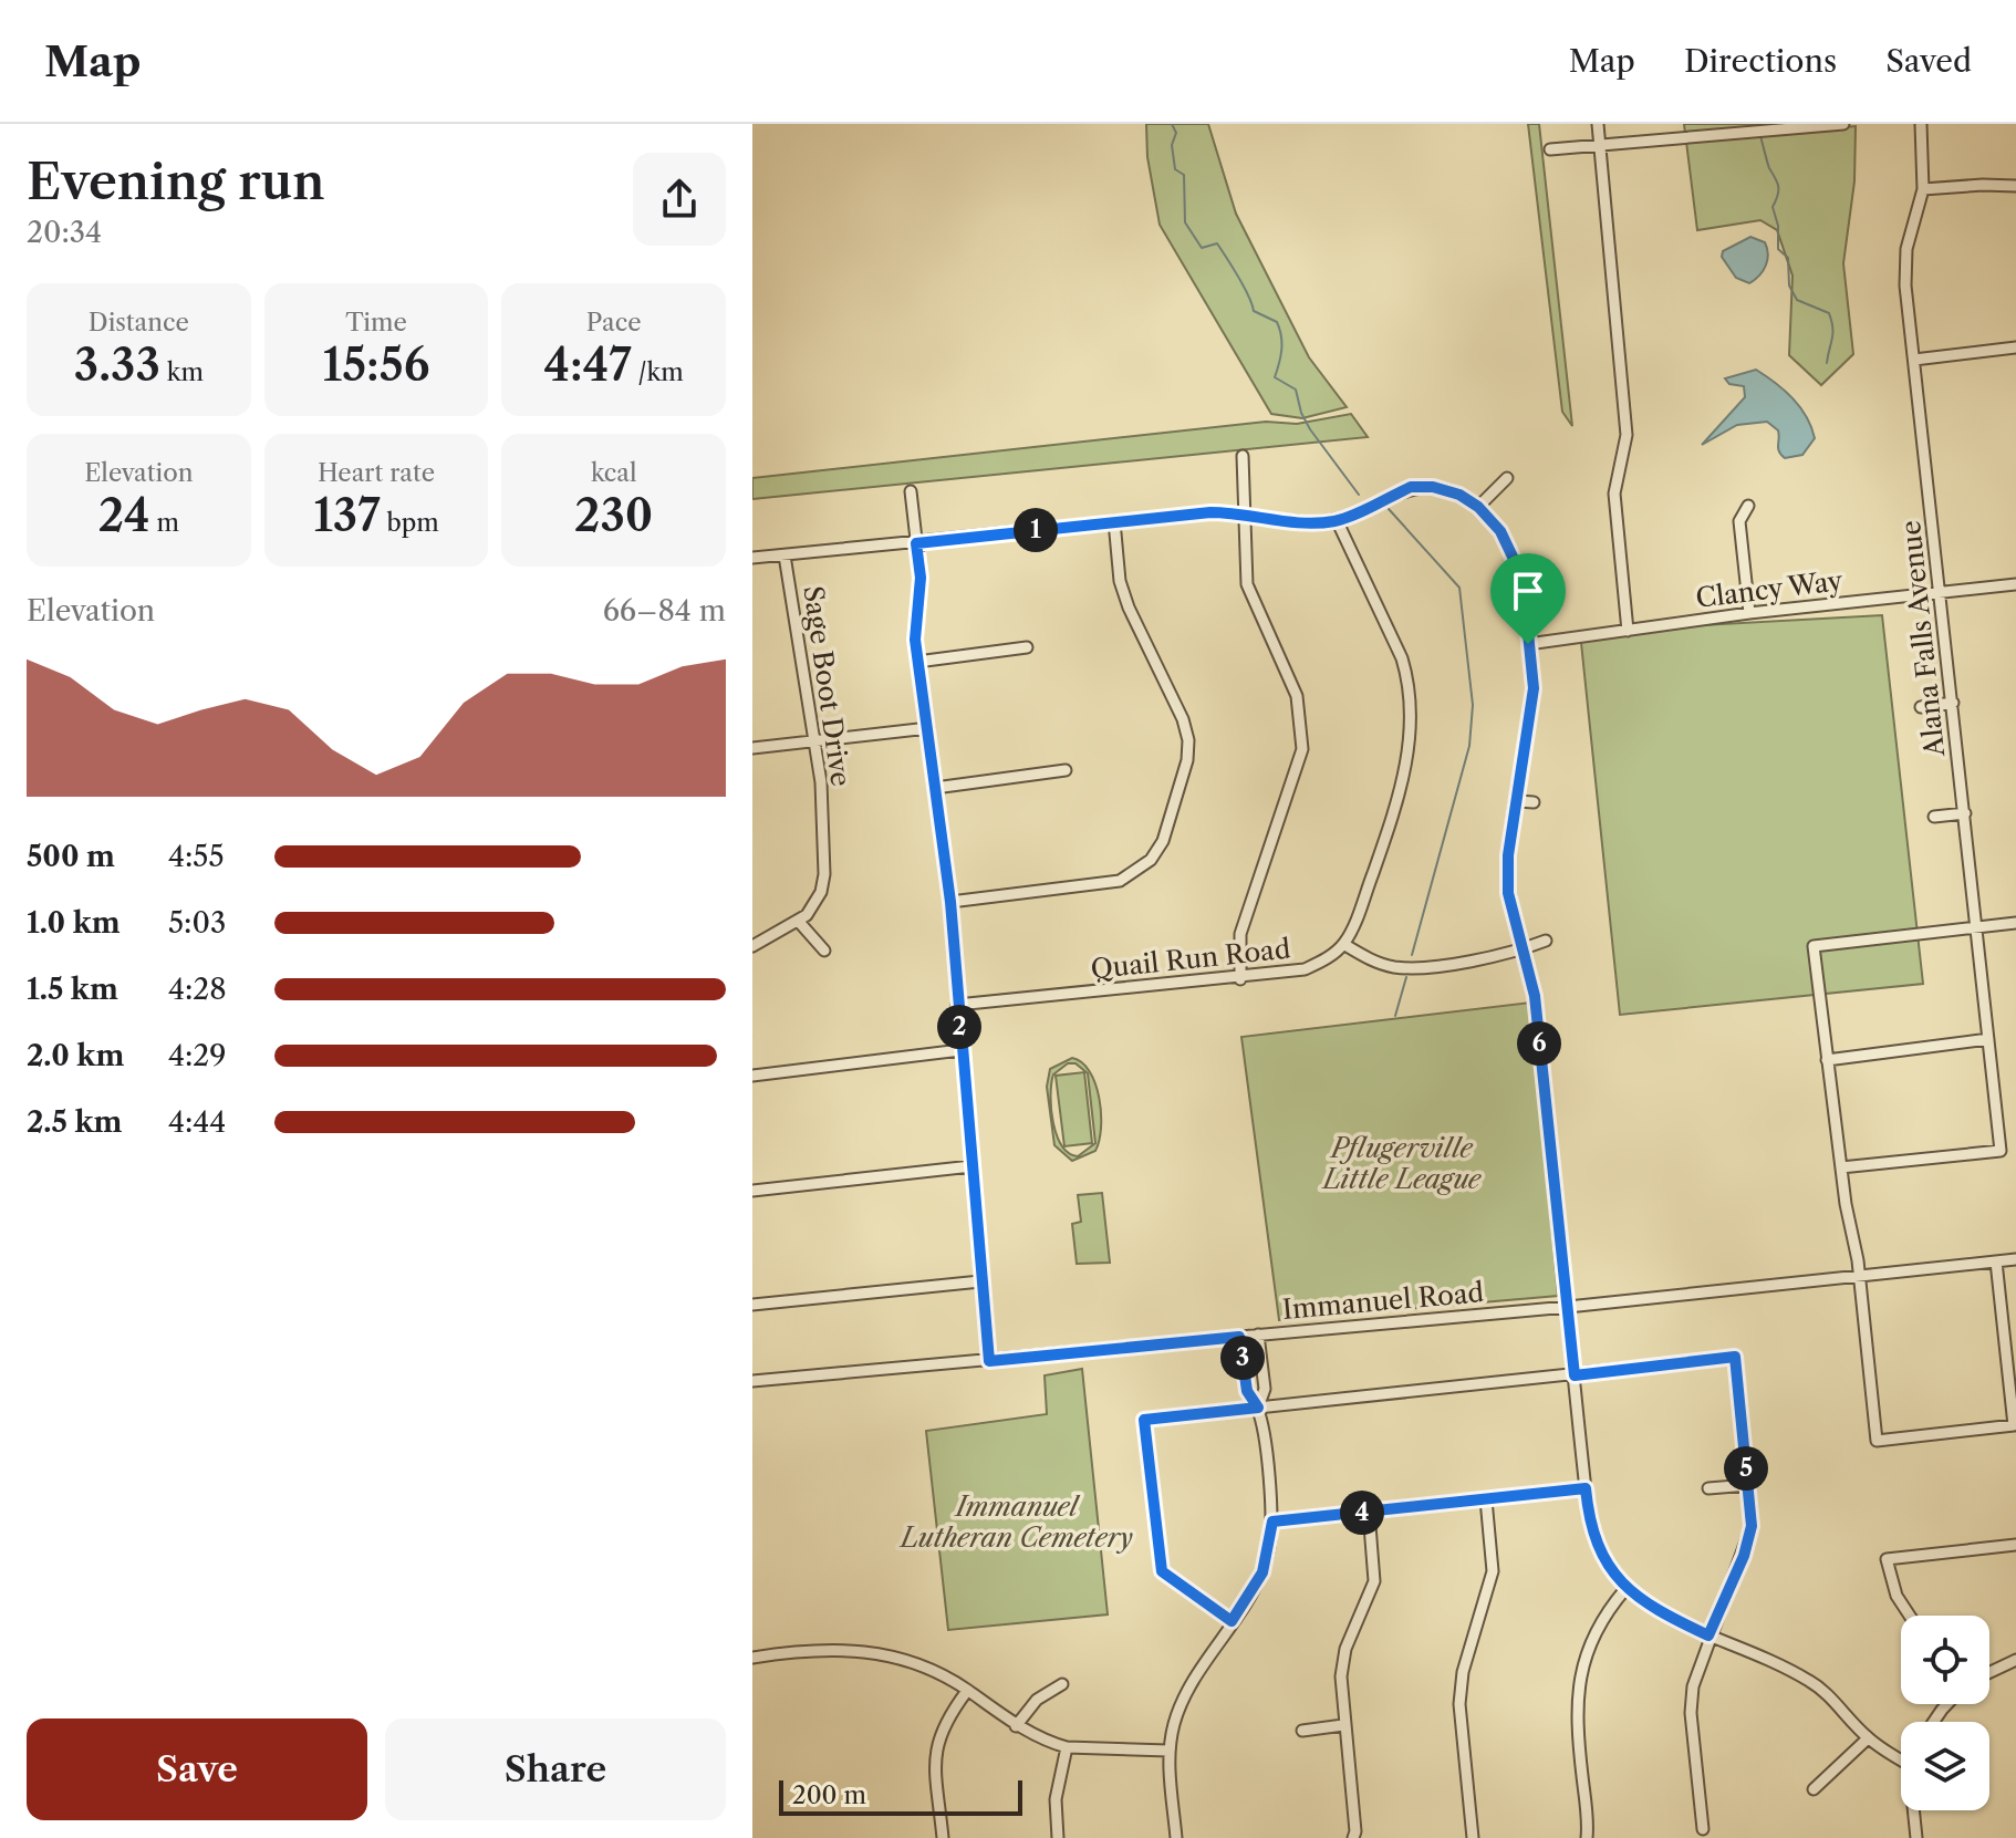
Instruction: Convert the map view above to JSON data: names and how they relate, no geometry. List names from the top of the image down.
{
  "streets": {
    "street": [
      "Clancy Way",
      "Alana Falls Avenue",
      "Sage Boot Drive",
      "Quail Run Road",
      "Immanuel Road"
    ]
  },
  "crossings": [
    ["Clancy Way", "Alana Falls Avenue"]
  ],
  "parks": ["Pflugerville Little League", "Immanuel Lutheran Cemetery"],
  "scale_bar": "200 m",
  "page": {
    "header": "Map",
    "nav": ["Map", "Directions", "Saved"],
    "heading": ["Evening run", "20:34"],
    "stats": [
      ["Distance", "3.33 km"],
      ["Time", "15:56"],
      ["Pace", "4:47 /km"],
      ["Elevation", "24 m"],
      ["Heart rate", "137 bpm"],
      ["kcal", "230"]
    ],
    "pins": [
      "1",
      "2",
      "6",
      "3",
      "5",
      "4"
    ],
    "chart": ["Elevation", "66–84 m"],
    "list": [
      {
        "name": "500 m",
        "note": "4:55"
      },
      {
        "name": "1.0 km",
        "note": "5:03"
      },
      {
        "name": "1.5 km",
        "note": "4:28"
      },
      {
        "name": "2.0 km",
        "note": "4:29"
      },
      {
        "name": "2.5 km",
        "note": "4:44"
      }
    ],
    "buttons": ["Save", "Share"],
    "scale": "200 m"
  }
}
